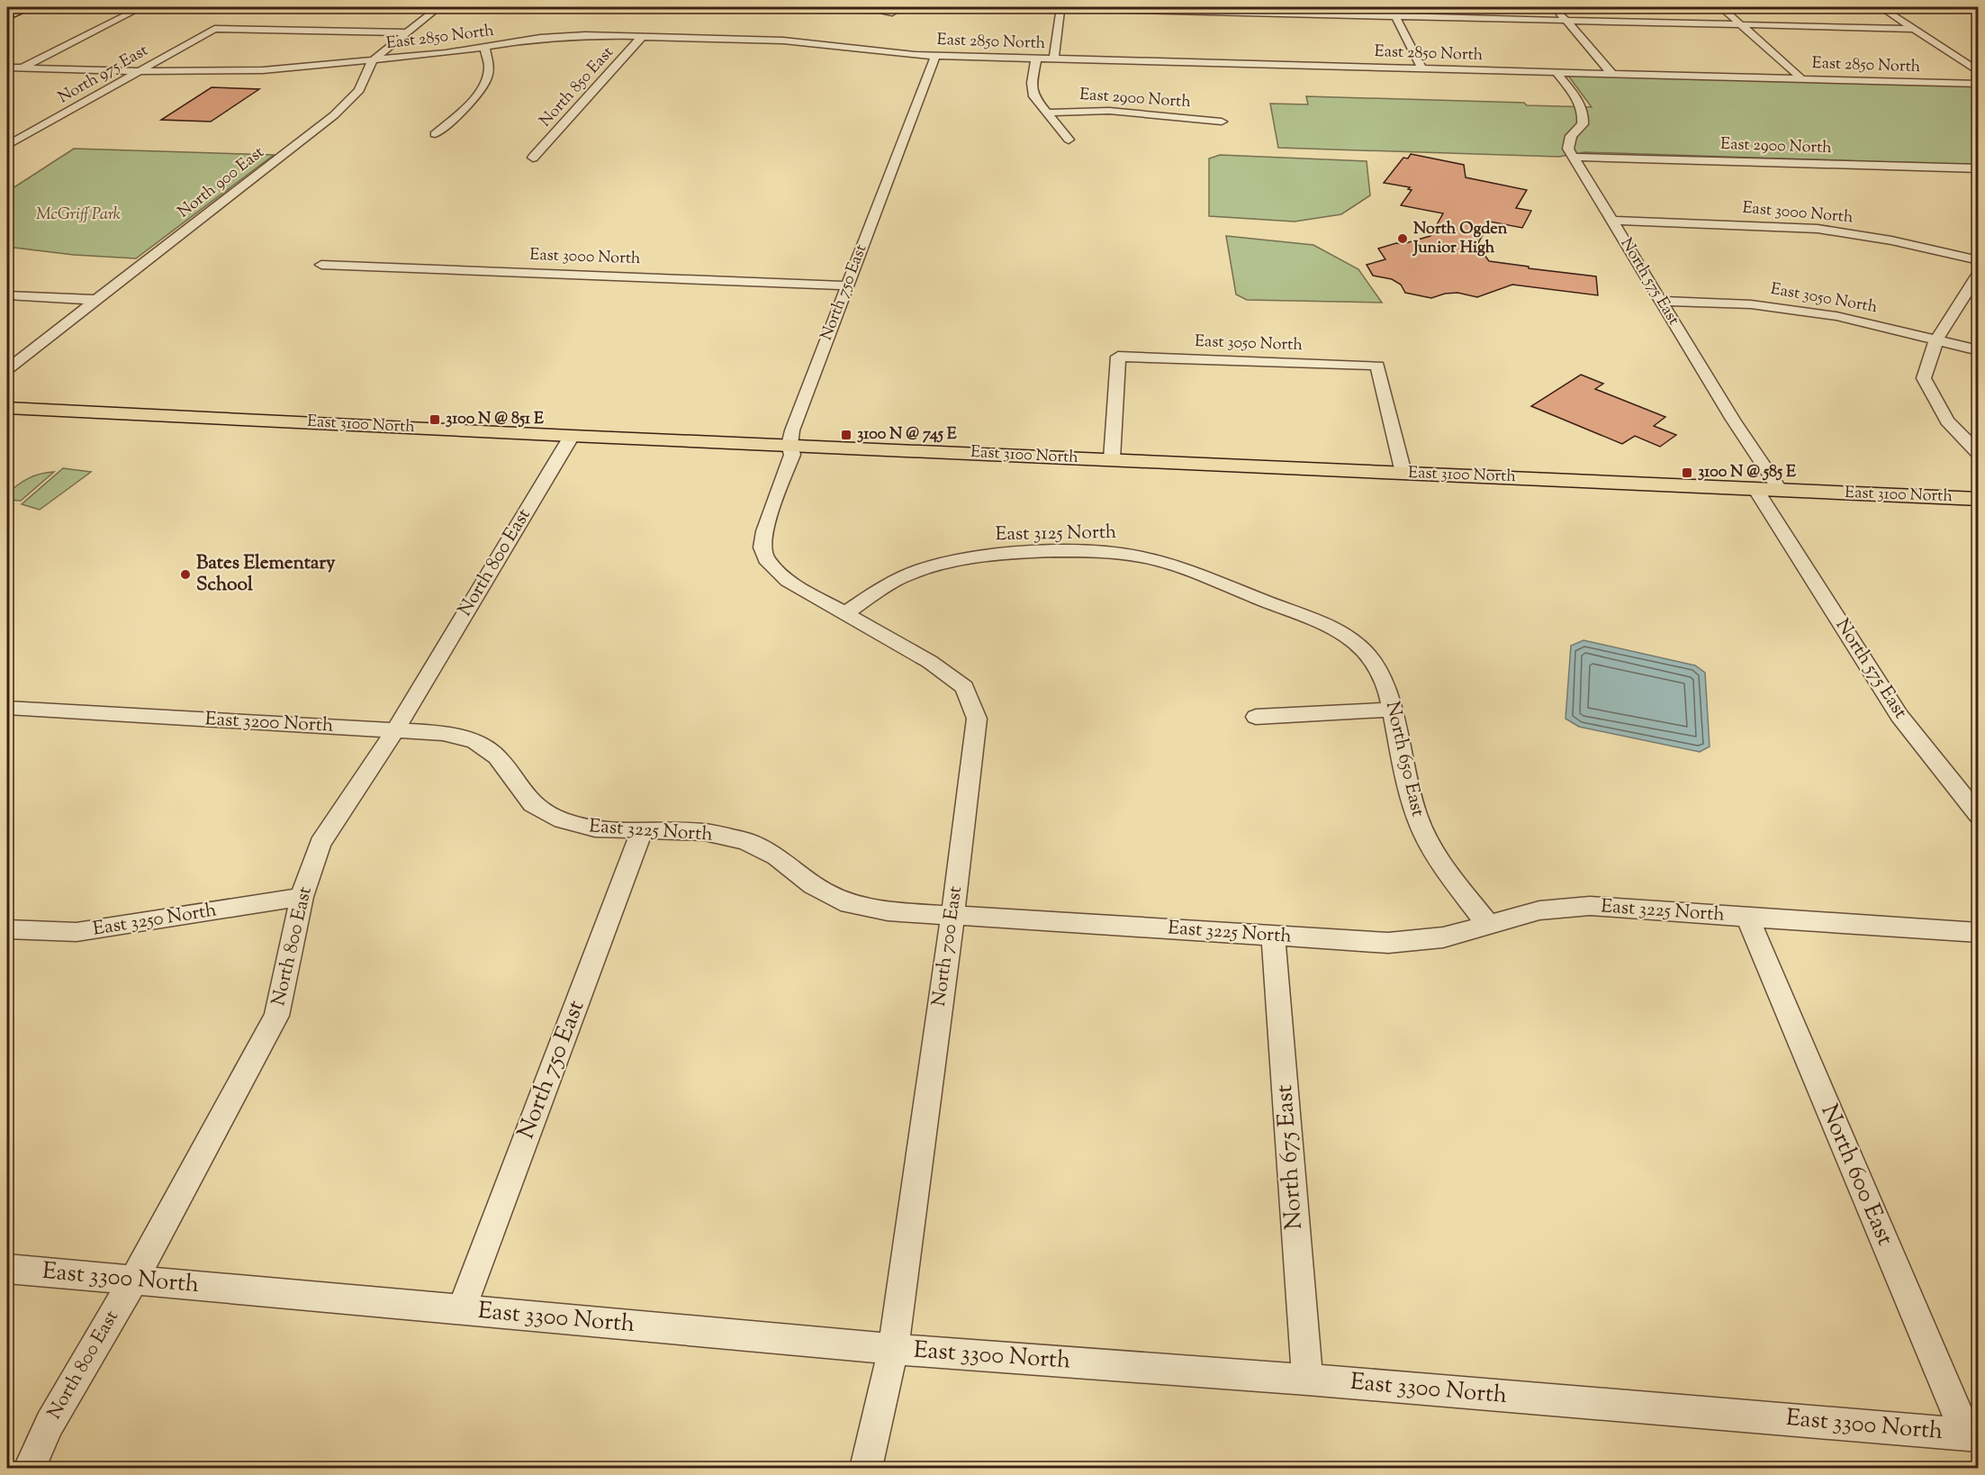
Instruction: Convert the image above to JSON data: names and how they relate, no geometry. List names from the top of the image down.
{
  "streets": {
    "main road": ["East 3100 North"],
    "street": [
      "East 2850 North",
      "North 975 East",
      "North 850 East",
      "East 2900 North",
      "North 900 East",
      "East 3000 North",
      "North 575 East",
      "North 750 East",
      "East 3050 North",
      "East 3125 North",
      "North 800 East",
      "East 3200 North",
      "North 650 East",
      "East 3225 North",
      "East 3250 North",
      "North 700 East",
      "North 675 East",
      "North 600 East",
      "East 3300 North"
    ]
  },
  "crossings": [
    ["East 2850 North", "North 975 East"],
    ["East 2850 North", "North 850 East"],
    ["East 2850 North", "North 900 East"],
    ["East 2850 North", "North 750 East"],
    ["North 975 East", "North 900 East"],
    ["East 2900 North", "North 575 East"],
    ["East 3000 North", "North 575 East"],
    ["East 3000 North", "North 750 East"],
    ["North 575 East", "East 3050 North"],
    ["North 575 East", "East 3100 North"],
    ["North 750 East", "East 3100 North"],
    ["North 750 East", "East 3225 North"],
    ["North 750 East", "North 700 East"],
    ["North 750 East", "East 3300 North"],
    ["East 3050 North", "East 3100 North"],
    ["East 3100 North", "North 800 East"],
    ["East 3125 North", "North 650 East"],
    ["East 3125 North", "North 700 East"],
    ["North 800 East", "East 3200 North"],
    ["North 800 East", "East 3250 North"],
    ["North 800 East", "East 3300 North"],
    ["East 3200 North", "East 3225 North"],
    ["North 650 East", "East 3225 North"],
    ["East 3225 North", "North 700 East"],
    ["East 3225 North", "North 675 East"],
    ["East 3225 North", "North 600 East"],
    ["North 700 East", "East 3300 North"],
    ["North 675 East", "East 3300 North"],
    ["North 600 East", "East 3300 North"]
  ],
  "parks": ["McGriff Park"],
  "places": {
    "other": ["North Ogden Junior High", "Bates Elementary School"],
    "transit": ["3100 N @ 851 E", "3100 N @ 745 E", "3100 N @ 585 E"]
  }
}
